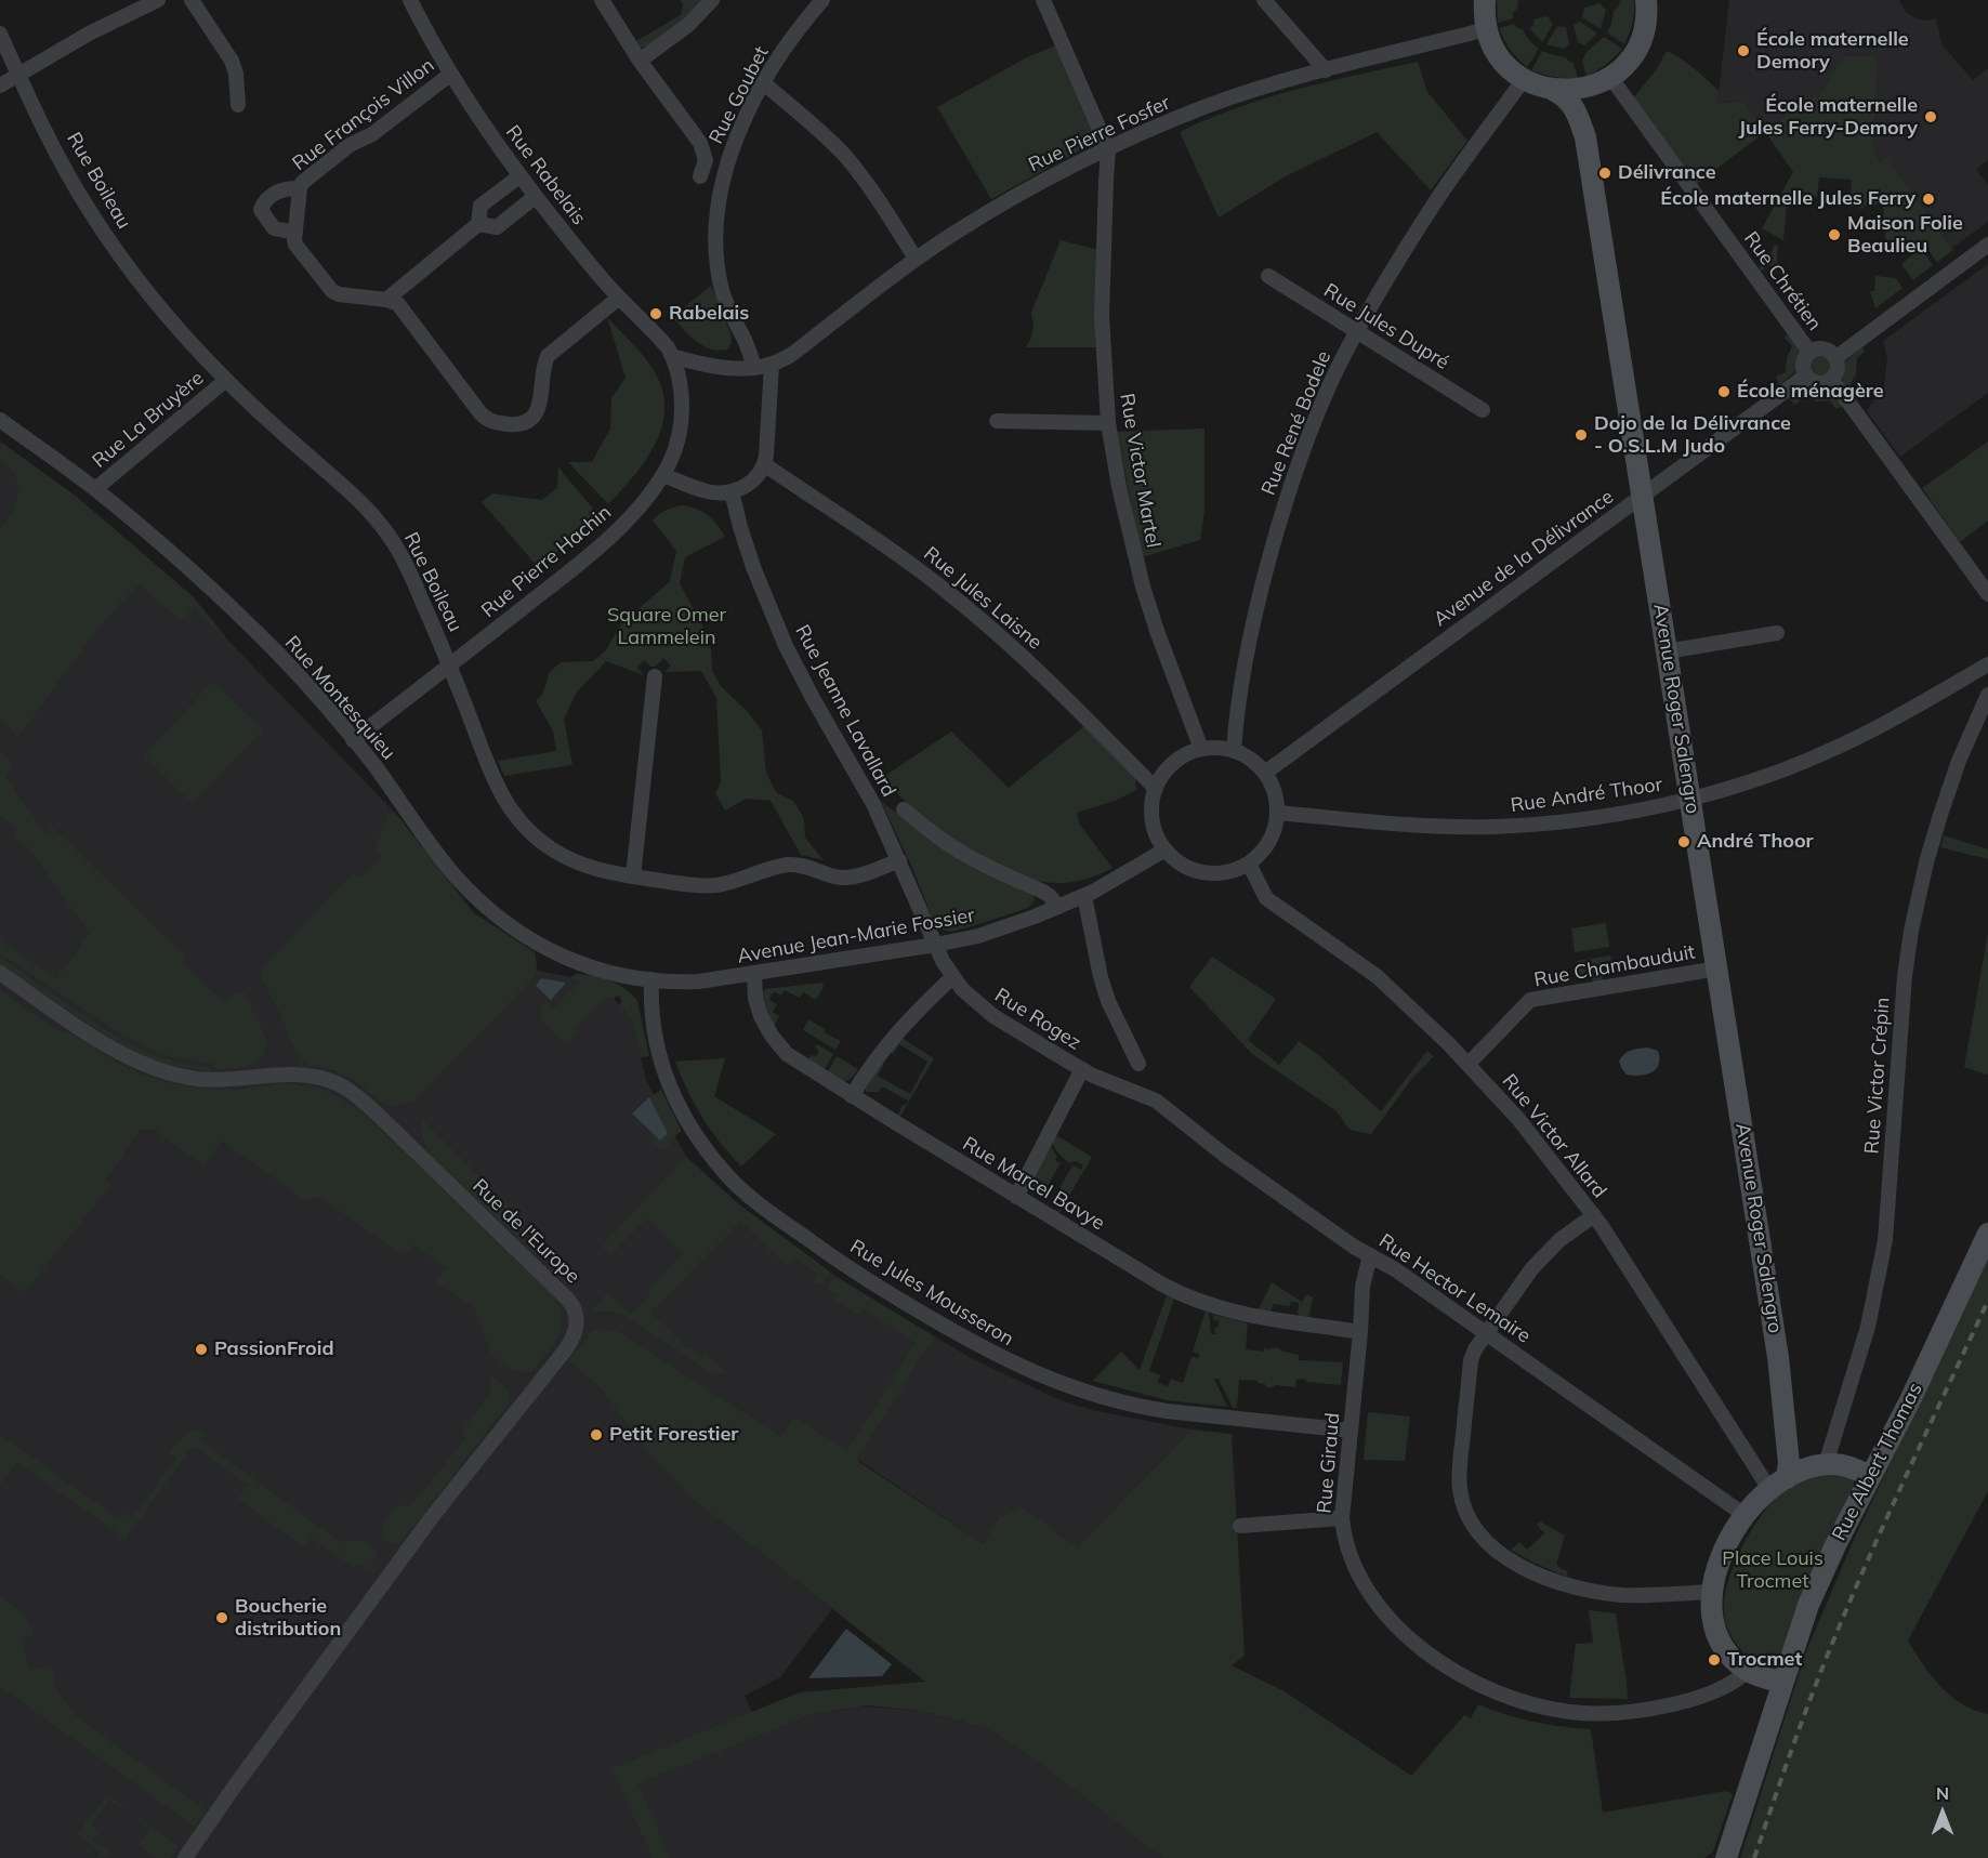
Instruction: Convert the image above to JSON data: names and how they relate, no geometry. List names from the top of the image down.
{
  "streets": {
    "street": [
      "Rue Goubet",
      "Rue François Villon",
      "Rue Pierre Fosfer",
      "Rue Rabelais",
      "Rue Boileau",
      "Rue Chrétien",
      "Rue Jules Dupré",
      "Rue La Bruyère",
      "Rue René Bodele",
      "Rue Victor Martel",
      "Avenue de la Délivrance",
      "Rue Pierre Hachin",
      "Rue Jules Laisne",
      "Rue Montesquieu",
      "Avenue Roger Salengro",
      "Rue Jeanne Lavallard",
      "Rue André Thoor",
      "Avenue Jean-Marie Fossier",
      "Rue Chambauduit",
      "Rue Rogez",
      "Rue Victor Crépin",
      "Rue Victor Allard",
      "Rue Marcel Bavye",
      "Rue de l'Europe",
      "Rue Hector Lemaire",
      "Rue Jules Mousseron",
      "Rue Albert Thomas",
      "Rue Giraud"
    ]
  },
  "crossings": [
    ["Rue Goubet", "Rue Pierre Fosfer"],
    ["Rue François Villon", "Rue Rabelais"],
    ["Rue Pierre Fosfer", "Rue Rabelais"],
    ["Rue Pierre Fosfer", "Rue Victor Martel"],
    ["Rue Pierre Fosfer", "Rue Pierre Hachin"],
    ["Rue Rabelais", "Rue Pierre Hachin"],
    ["Rue Boileau", "Rue La Bruyère"],
    ["Rue Boileau", "Rue Pierre Hachin"],
    ["Rue Boileau", "Rue Jeanne Lavallard"],
    ["Rue Chrétien", "Avenue de la Délivrance"],
    ["Rue Chrétien", "Avenue Roger Salengro"],
    ["Rue Jules Dupré", "Rue René Bodele"],
    ["Rue La Bruyère", "Rue Montesquieu"],
    ["Rue René Bodele", "Rue Victor Martel"],
    ["Rue René Bodele", "Avenue de la Délivrance"],
    ["Rue René Bodele", "Rue Jules Laisne"],
    ["Rue René Bodele", "Rue André Thoor"],
    ["Rue René Bodele", "Avenue Jean-Marie Fossier"],
    ["Rue René Bodele", "Rue Victor Allard"],
    ["Rue Victor Martel", "Avenue de la Délivrance"],
    ["Rue Victor Martel", "Rue Jules Laisne"],
    ["Rue Victor Martel", "Rue André Thoor"],
    ["Rue Victor Martel", "Avenue Jean-Marie Fossier"],
    ["Rue Victor Martel", "Rue Victor Allard"],
    ["Avenue de la Délivrance", "Rue Jules Laisne"],
    ["Avenue de la Délivrance", "Avenue Roger Salengro"],
    ["Avenue de la Délivrance", "Rue André Thoor"],
    ["Avenue de la Délivrance", "Avenue Jean-Marie Fossier"],
    ["Avenue de la Délivrance", "Rue Victor Allard"],
    ["Rue Pierre Hachin", "Rue Montesquieu"],
    ["Rue Jules Laisne", "Rue André Thoor"],
    ["Rue Jules Laisne", "Avenue Jean-Marie Fossier"],
    ["Rue Jules Laisne", "Rue Victor Allard"],
    ["Rue Montesquieu", "Avenue Jean-Marie Fossier"],
    ["Rue Montesquieu", "Rue Jules Mousseron"],
    ["Avenue Roger Salengro", "Rue André Thoor"],
    ["Avenue Roger Salengro", "Rue Chambauduit"],
    ["Avenue Roger Salengro", "Rue Victor Crépin"],
    ["Avenue Roger Salengro", "Rue Victor Allard"],
    ["Rue Jeanne Lavallard", "Avenue Jean-Marie Fossier"],
    ["Rue Jeanne Lavallard", "Rue Rogez"],
    ["Rue André Thoor", "Avenue Jean-Marie Fossier"],
    ["Rue André Thoor", "Rue Victor Allard"],
    ["Avenue Jean-Marie Fossier", "Rue Rogez"],
    ["Avenue Jean-Marie Fossier", "Rue Victor Allard"],
    ["Avenue Jean-Marie Fossier", "Rue Marcel Bavye"],
    ["Avenue Jean-Marie Fossier", "Rue Jules Mousseron"],
    ["Rue Chambauduit", "Rue Victor Allard"],
    ["Rue Rogez", "Rue Hector Lemaire"],
    ["Rue Marcel Bavye", "Rue Giraud"],
    ["Rue Hector Lemaire", "Rue Giraud"],
    ["Rue Jules Mousseron", "Rue Giraud"]
  ],
  "parks": ["Square Omer Lammelein", "Place Louis Trocmet"],
  "places": [
    "École maternelle Demory",
    "École maternelle Jules Ferry-Demory",
    "Délivrance",
    "École maternelle Jules Ferry",
    "Maison Folie Beaulieu",
    "Rabelais",
    "École ménagère",
    "Dojo de la Délivrance - O.S.L.M Judo",
    "André Thoor",
    "PassionFroid",
    "Petit Forestier",
    "Boucherie distribution",
    "Trocmet"
  ],
  "north": "top"
}
